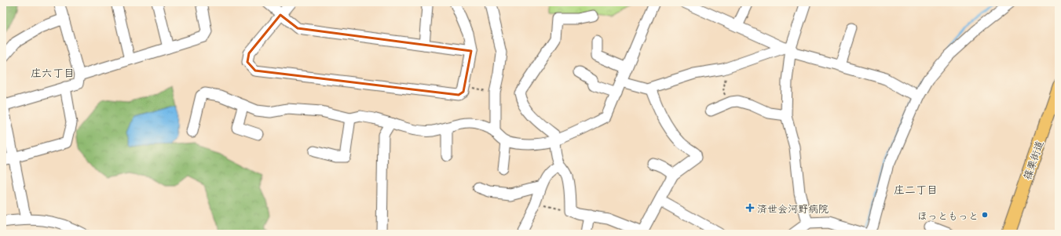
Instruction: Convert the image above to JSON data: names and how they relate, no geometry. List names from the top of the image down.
{
  "streets": {
    "main road": ["篠栗街道"]
  },
  "districts": ["庄六丁目", "庄二丁目"],
  "places": {
    "health": ["済世会河野病院"],
    "other": ["ほっともっと"]
  }
}
